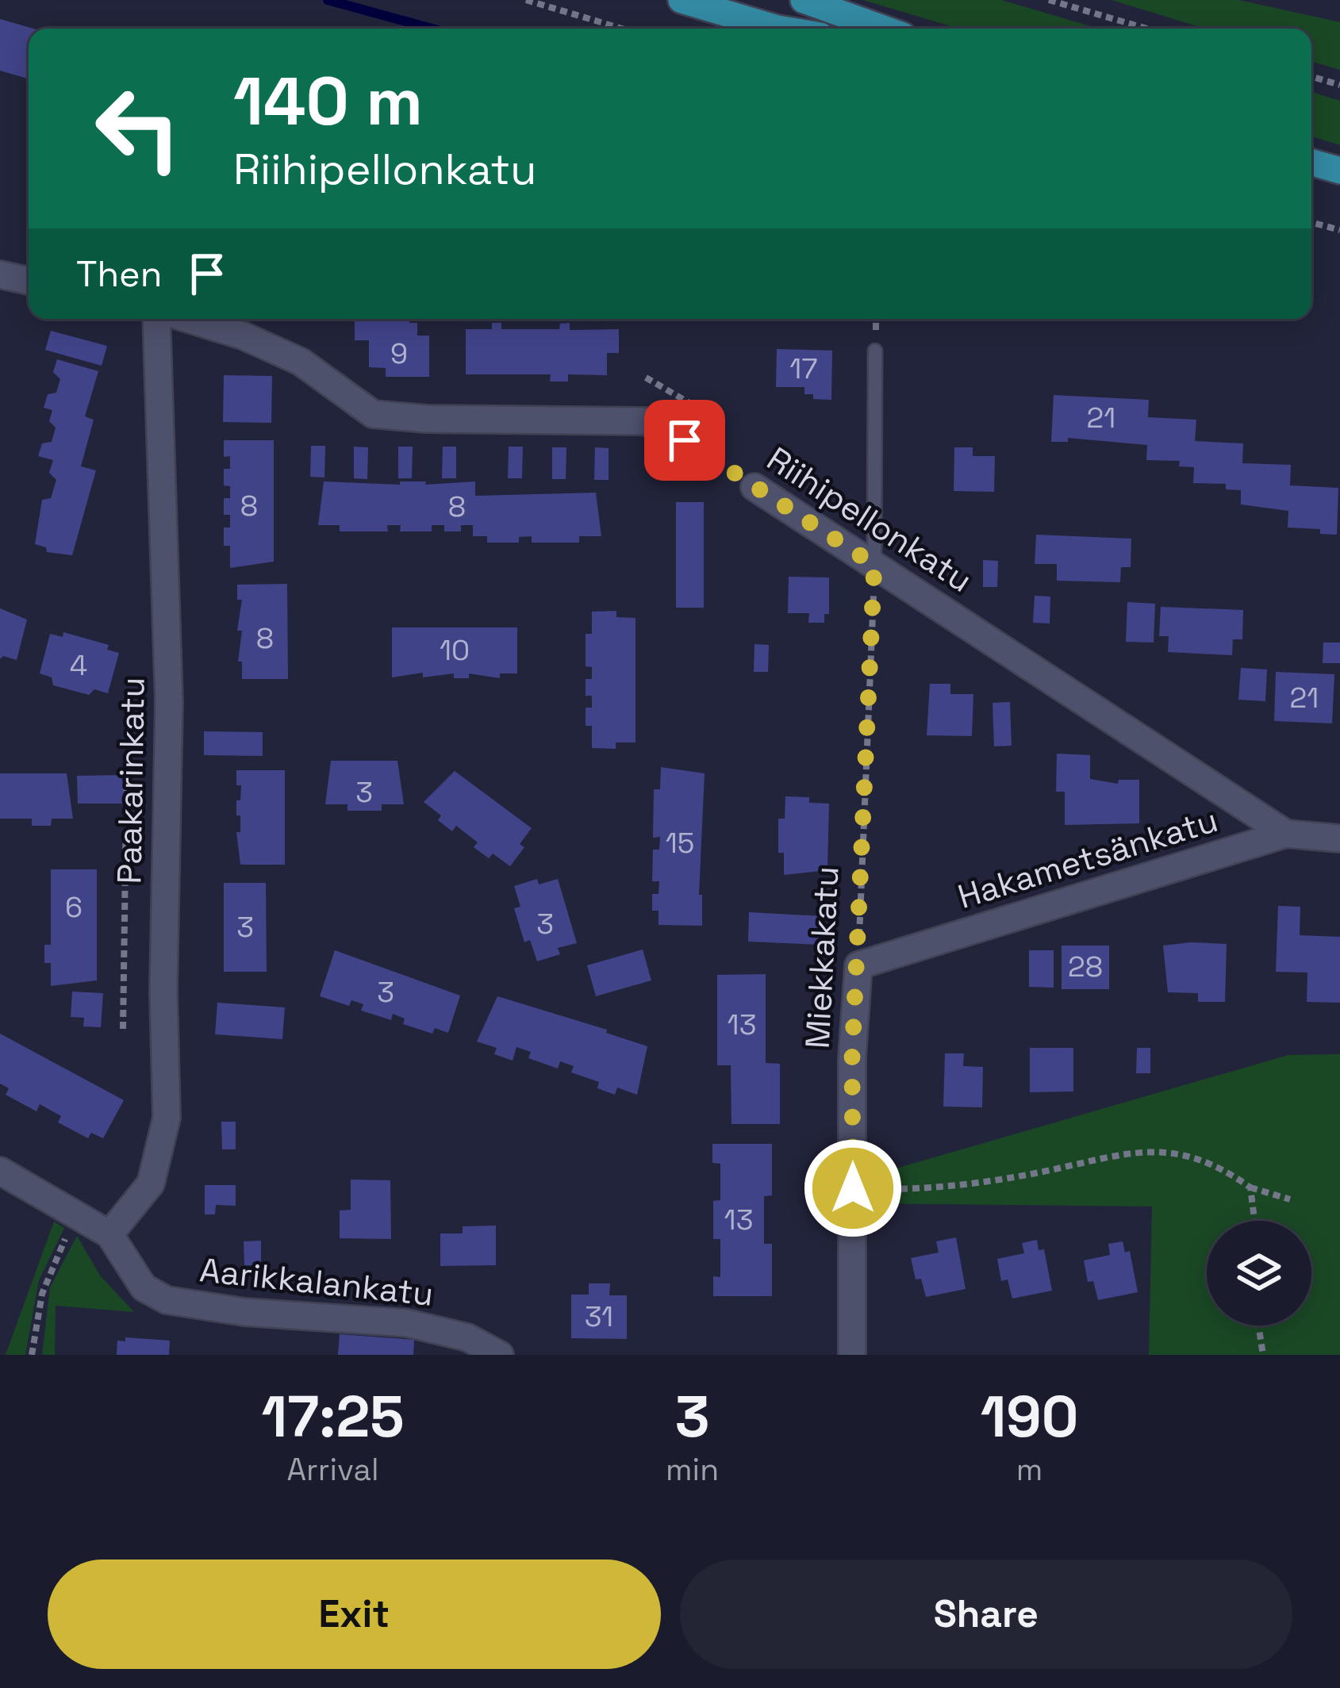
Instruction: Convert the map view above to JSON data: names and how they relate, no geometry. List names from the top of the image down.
{
  "streets": {
    "street": [
      "Riihipellonkatu",
      "Paakarinkatu",
      "Hakametsänkatu",
      "Miekkakatu",
      "Aarikkalankatu"
    ]
  },
  "crossings": [
    ["Riihipellonkatu", "Hakametsänkatu"],
    ["Riihipellonkatu", "Miekkakatu"],
    ["Paakarinkatu", "Aarikkalankatu"],
    ["Hakametsänkatu", "Miekkakatu"]
  ],
  "house_numbers": [
    "9",
    "17",
    "21",
    "8",
    "8",
    "8",
    "10",
    "4",
    "21",
    "3",
    "15",
    "6",
    "3",
    "3",
    "28",
    "3",
    "13",
    "13",
    "31"
  ],
  "page": {
    "turn": ["140 m", "Riihipellonkatu"],
    "then": "Then",
    "eta": [
      "17:25",
      "Arrival",
      "3",
      "min",
      "190",
      "m"
    ],
    "buttons": ["Exit", "Share"]
  }
}
